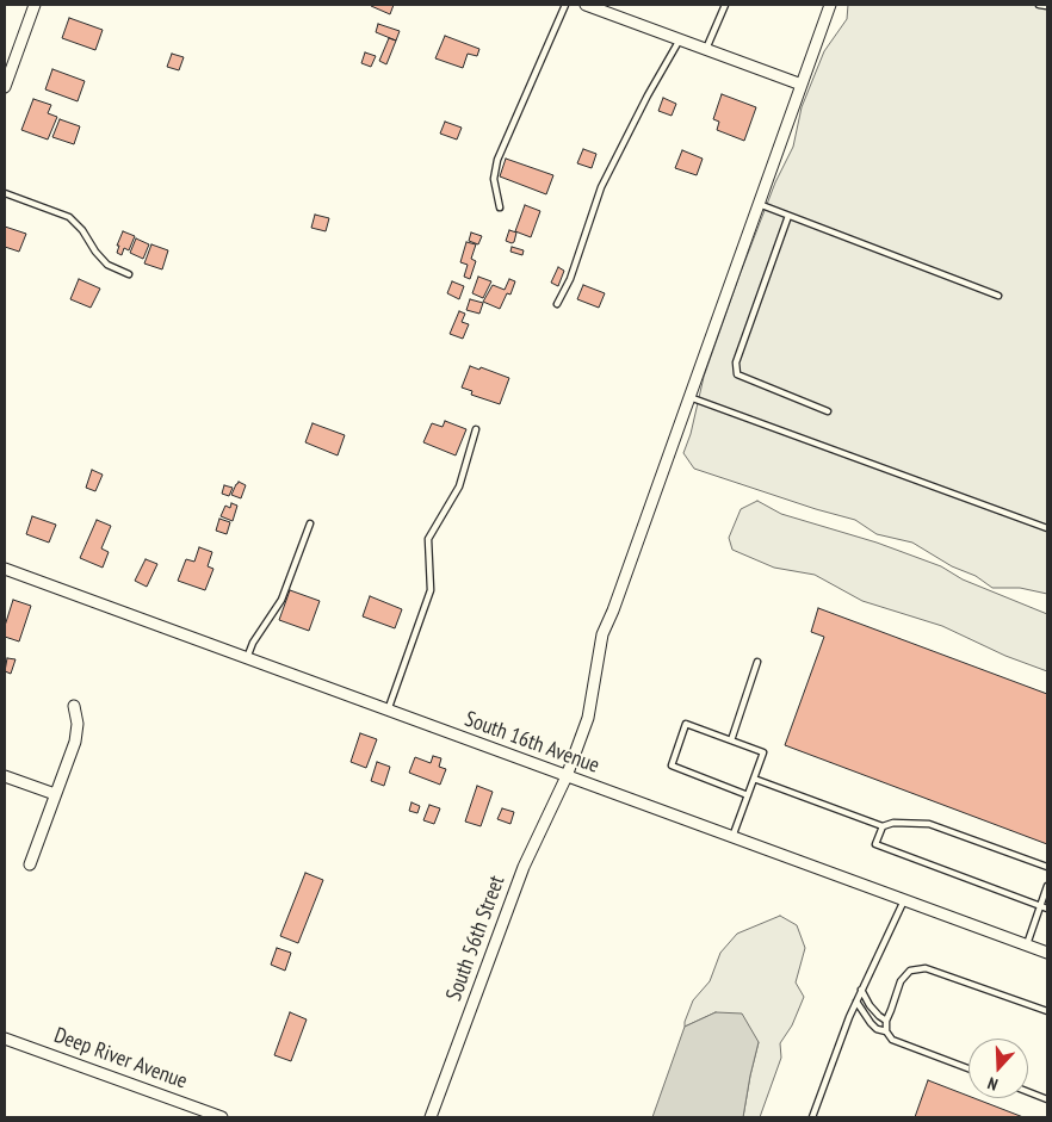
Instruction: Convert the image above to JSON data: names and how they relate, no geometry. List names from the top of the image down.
{
  "streets": {
    "street": ["South 16th Avenue", "South 56th Street", "Deep River Avenue"]
  },
  "crossings": [
    ["South 16th Avenue", "South 56th Street"]
  ],
  "north": "bottom"
}
